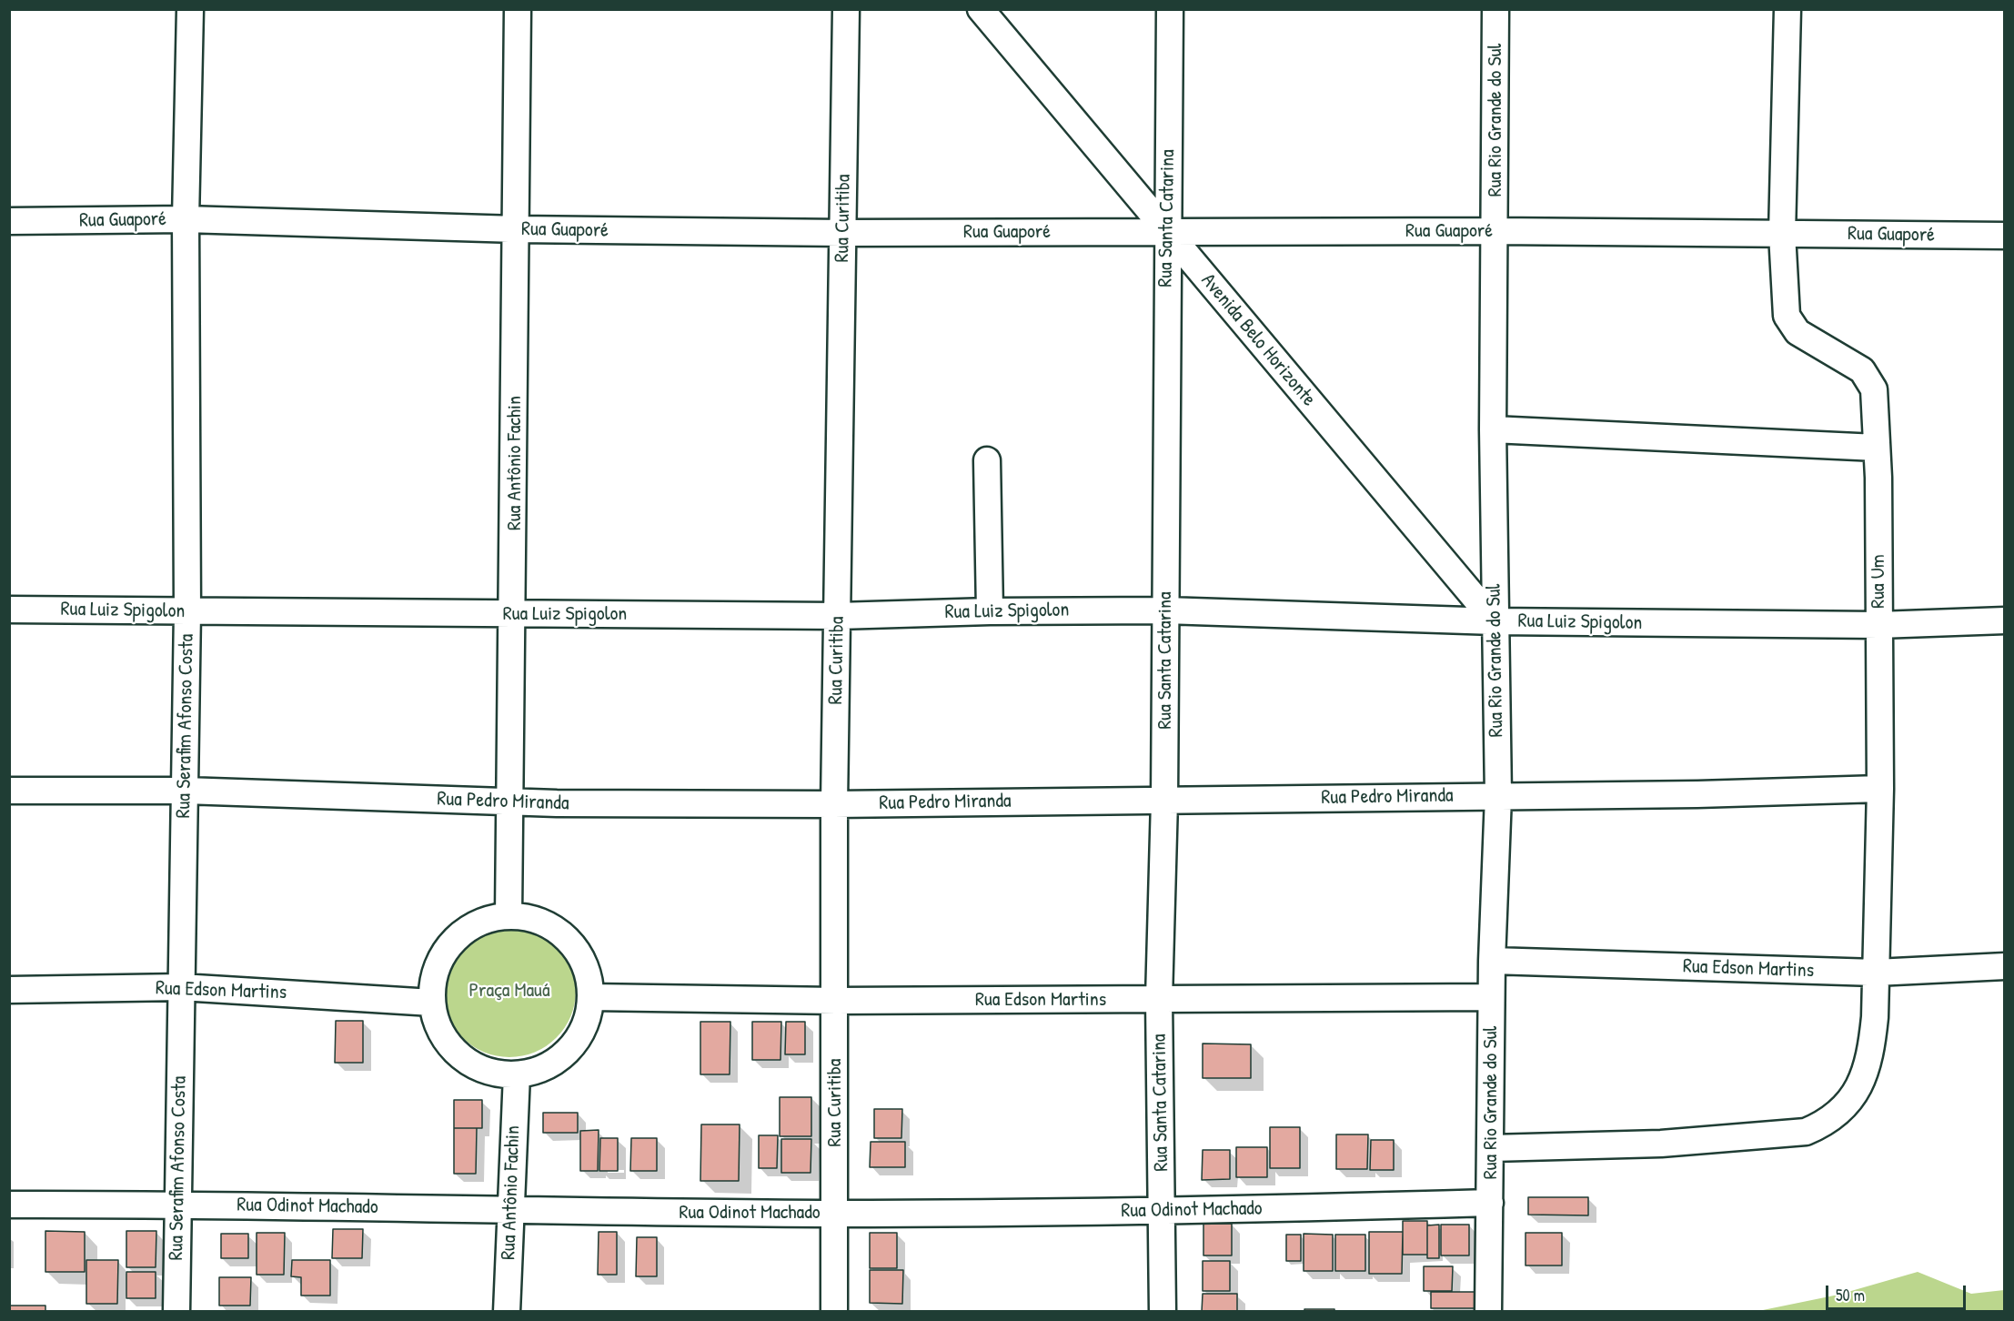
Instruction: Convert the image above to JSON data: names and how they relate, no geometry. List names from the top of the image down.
{
  "streets": {
    "street": [
      "Rua Rio Grande do Sul",
      "Rua Curitiba",
      "Rua Santa Catarina",
      "Rua Guaporé",
      "Avenida Belo Horizonte",
      "Rua Antônio Fachin",
      "Rua Um",
      "Rua Luiz Spigolon",
      "Rua Serafim Afonso Costa",
      "Rua Pedro Miranda",
      "Rua Edson Martins",
      "Rua Odinot Machado"
    ]
  },
  "crossings": [
    ["Rua Rio Grande do Sul", "Rua Guaporé"],
    ["Rua Rio Grande do Sul", "Avenida Belo Horizonte"],
    ["Rua Rio Grande do Sul", "Rua Um"],
    ["Rua Rio Grande do Sul", "Rua Luiz Spigolon"],
    ["Rua Rio Grande do Sul", "Rua Pedro Miranda"],
    ["Rua Rio Grande do Sul", "Rua Edson Martins"],
    ["Rua Rio Grande do Sul", "Rua Odinot Machado"],
    ["Rua Curitiba", "Rua Guaporé"],
    ["Rua Curitiba", "Rua Luiz Spigolon"],
    ["Rua Curitiba", "Rua Pedro Miranda"],
    ["Rua Curitiba", "Rua Edson Martins"],
    ["Rua Curitiba", "Rua Odinot Machado"],
    ["Rua Santa Catarina", "Rua Guaporé"],
    ["Rua Santa Catarina", "Avenida Belo Horizonte"],
    ["Rua Santa Catarina", "Rua Luiz Spigolon"],
    ["Rua Santa Catarina", "Rua Pedro Miranda"],
    ["Rua Santa Catarina", "Rua Edson Martins"],
    ["Rua Santa Catarina", "Rua Odinot Machado"],
    ["Rua Guaporé", "Avenida Belo Horizonte"],
    ["Rua Guaporé", "Rua Antônio Fachin"],
    ["Rua Guaporé", "Rua Um"],
    ["Rua Guaporé", "Rua Serafim Afonso Costa"],
    ["Avenida Belo Horizonte", "Rua Luiz Spigolon"],
    ["Rua Antônio Fachin", "Rua Luiz Spigolon"],
    ["Rua Antônio Fachin", "Rua Pedro Miranda"],
    ["Rua Antônio Fachin", "Rua Edson Martins"],
    ["Rua Antônio Fachin", "Rua Odinot Machado"],
    ["Rua Um", "Rua Luiz Spigolon"],
    ["Rua Um", "Rua Pedro Miranda"],
    ["Rua Um", "Rua Edson Martins"],
    ["Rua Luiz Spigolon", "Rua Serafim Afonso Costa"],
    ["Rua Serafim Afonso Costa", "Rua Pedro Miranda"],
    ["Rua Serafim Afonso Costa", "Rua Edson Martins"],
    ["Rua Serafim Afonso Costa", "Rua Odinot Machado"]
  ],
  "parks": ["Praça Mauá"],
  "scale_bar": "50 m"
}
